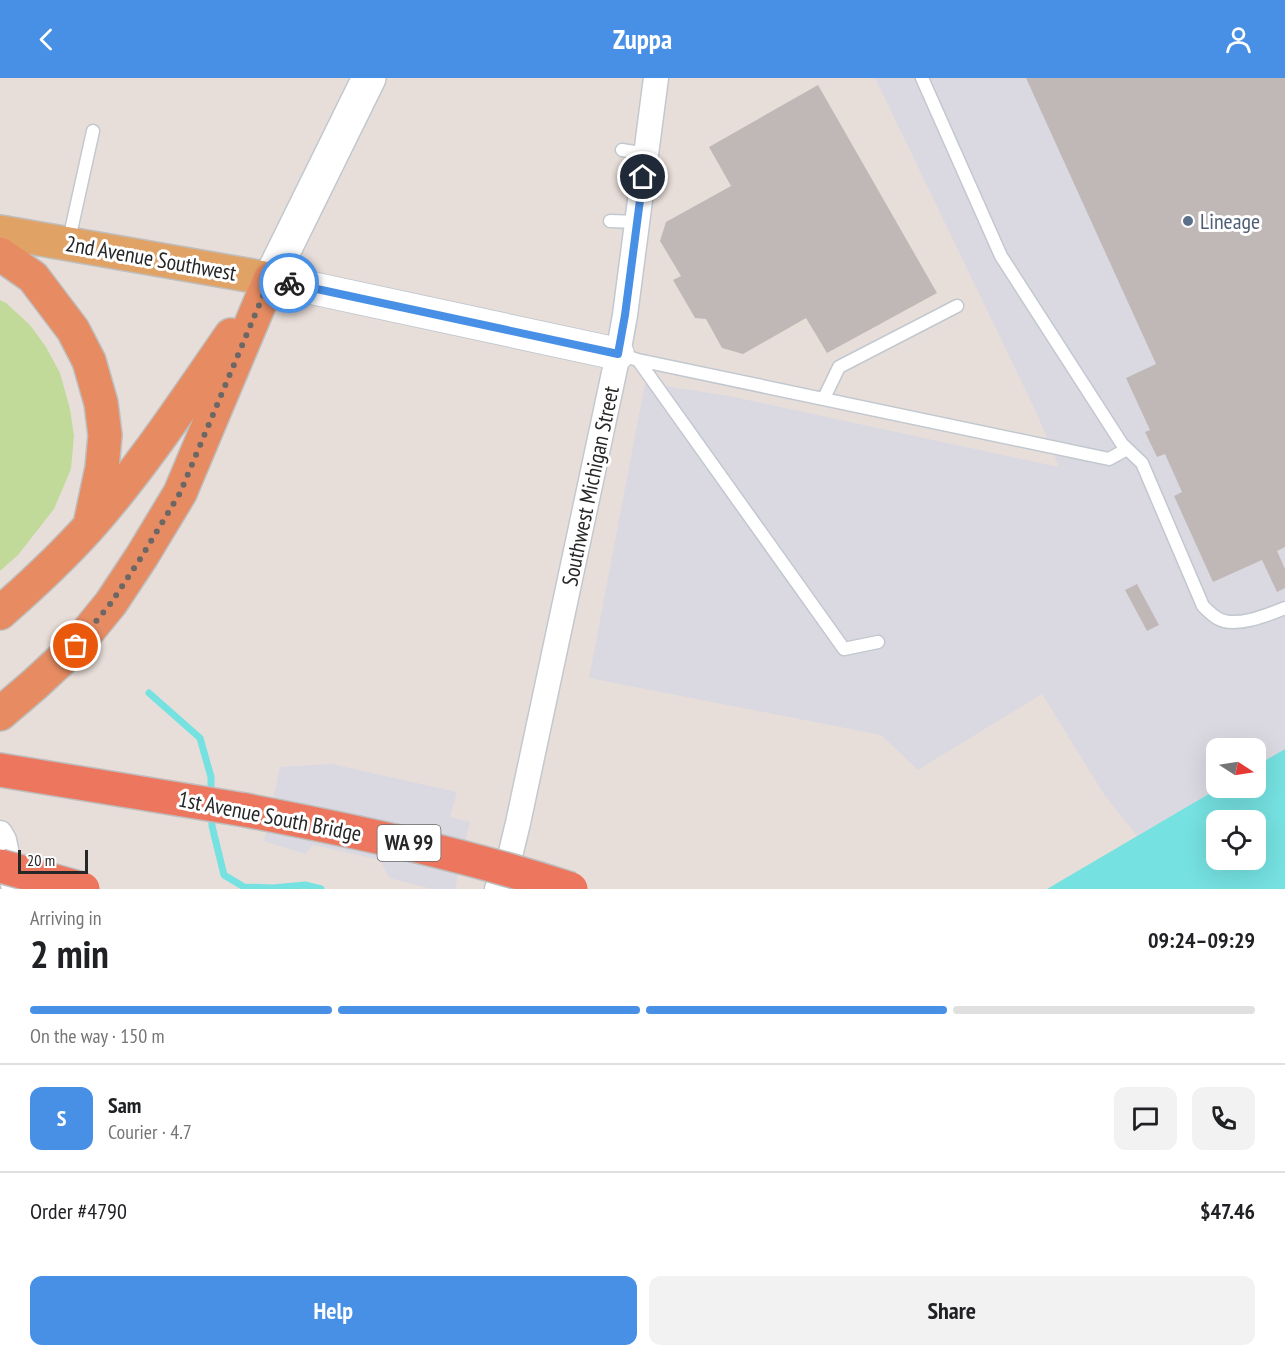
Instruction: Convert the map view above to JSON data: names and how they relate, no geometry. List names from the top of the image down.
{
  "streets": {
    "highway": ["1st Avenue South Bridge", "WA 99"],
    "main road": ["2nd Avenue Southwest"],
    "street": ["Southwest Michigan Street"]
  },
  "crossings": [
    ["2nd Avenue Southwest", "Southwest Michigan Street"]
  ],
  "places": ["Lineage"],
  "scale_bar": "20 m",
  "north": "right",
  "page": {
    "header": "Zuppa",
    "scale": "20 m",
    "heading": ["2 min", "Arriving in", "09:24–09:29"],
    "panel": [
      "Sam",
      "Courier · 4.7",
      "Order #4790",
      "$47.46"
    ],
    "bar": "On the way · 150 m",
    "round": "S",
    "buttons": ["Help", "Share"]
  }
}
